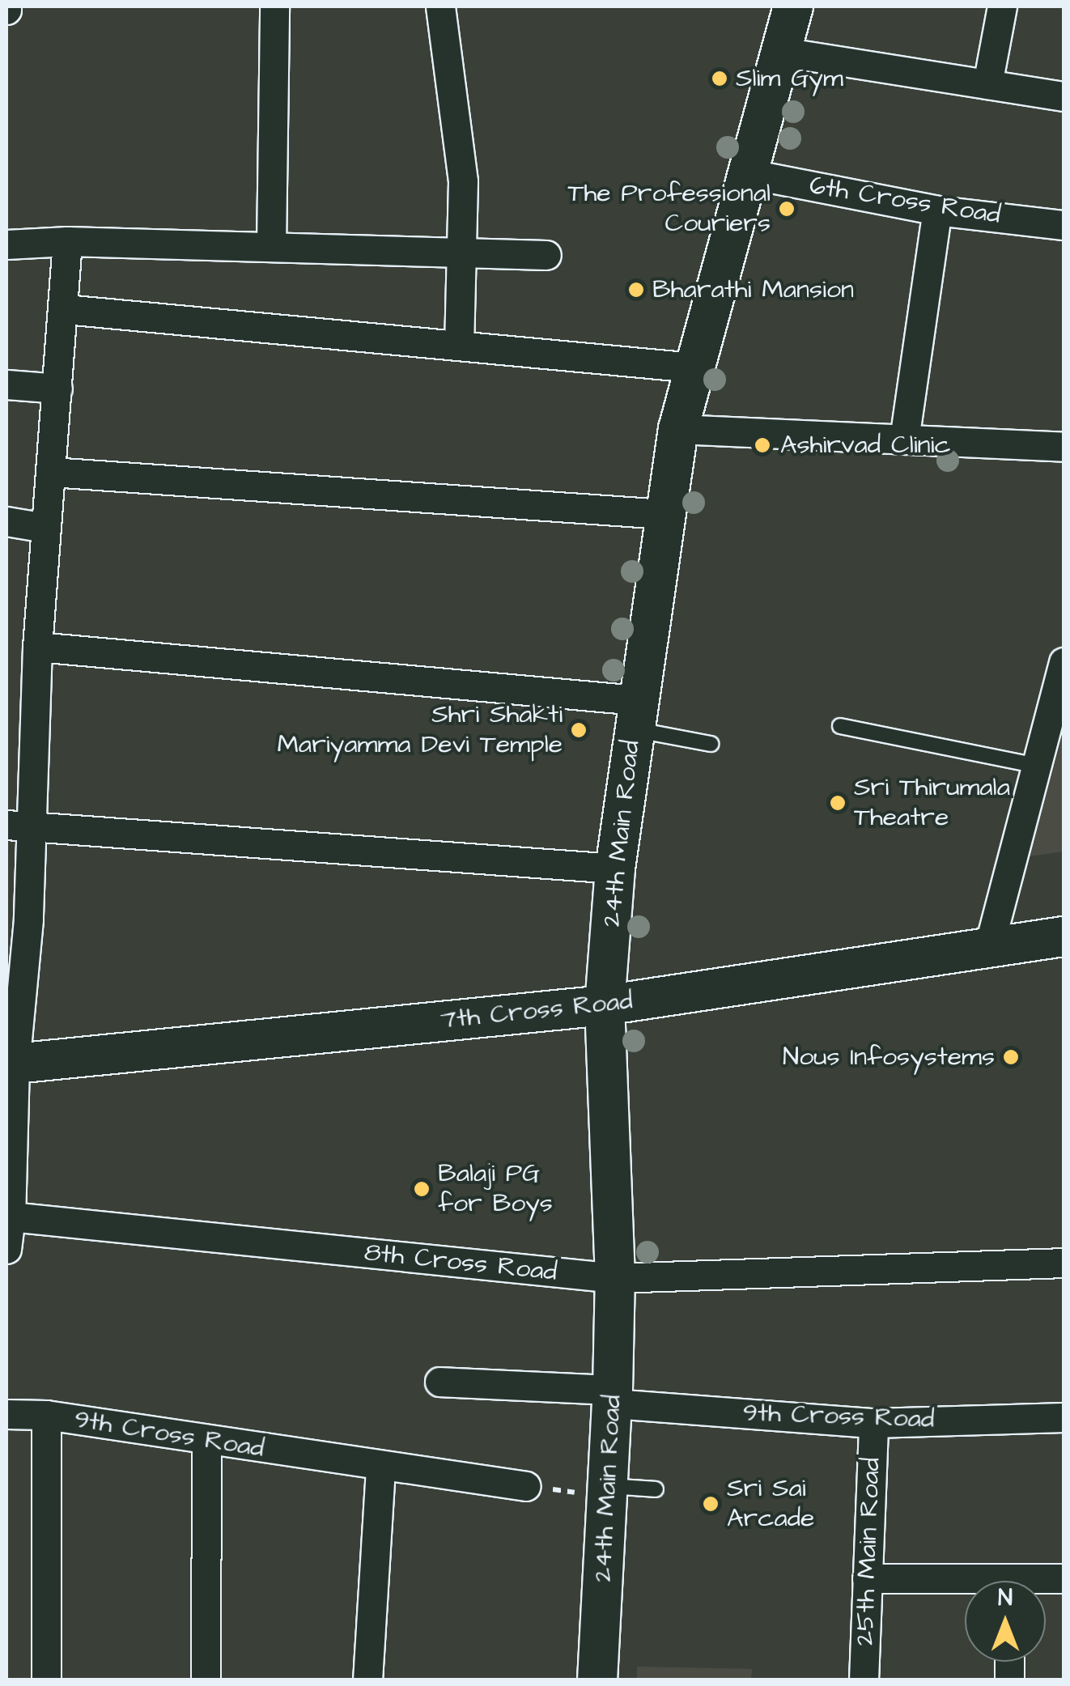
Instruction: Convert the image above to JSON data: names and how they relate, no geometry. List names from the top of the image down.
{
  "streets": {
    "street": [
      "6th Cross Road",
      "24th Main Road",
      "7th Cross Road",
      "8th Cross Road",
      "9th Cross Road",
      "25th Main Road"
    ]
  },
  "crossings": [
    ["6th Cross Road", "24th Main Road"],
    ["24th Main Road", "7th Cross Road"],
    ["24th Main Road", "8th Cross Road"],
    ["24th Main Road", "9th Cross Road"],
    ["9th Cross Road", "25th Main Road"]
  ],
  "places": [
    "Slim Gym",
    "The Professional Couriers",
    "Bharathi Mansion",
    "Ashirvad Clinic",
    "Shri Shakti Mariyamma Devi Temple",
    "Sri Thirumala Theatre",
    "Nous Infosystems",
    "Balaji PG for Boys",
    "Sri Sai Arcade"
  ],
  "north": "top"
}
